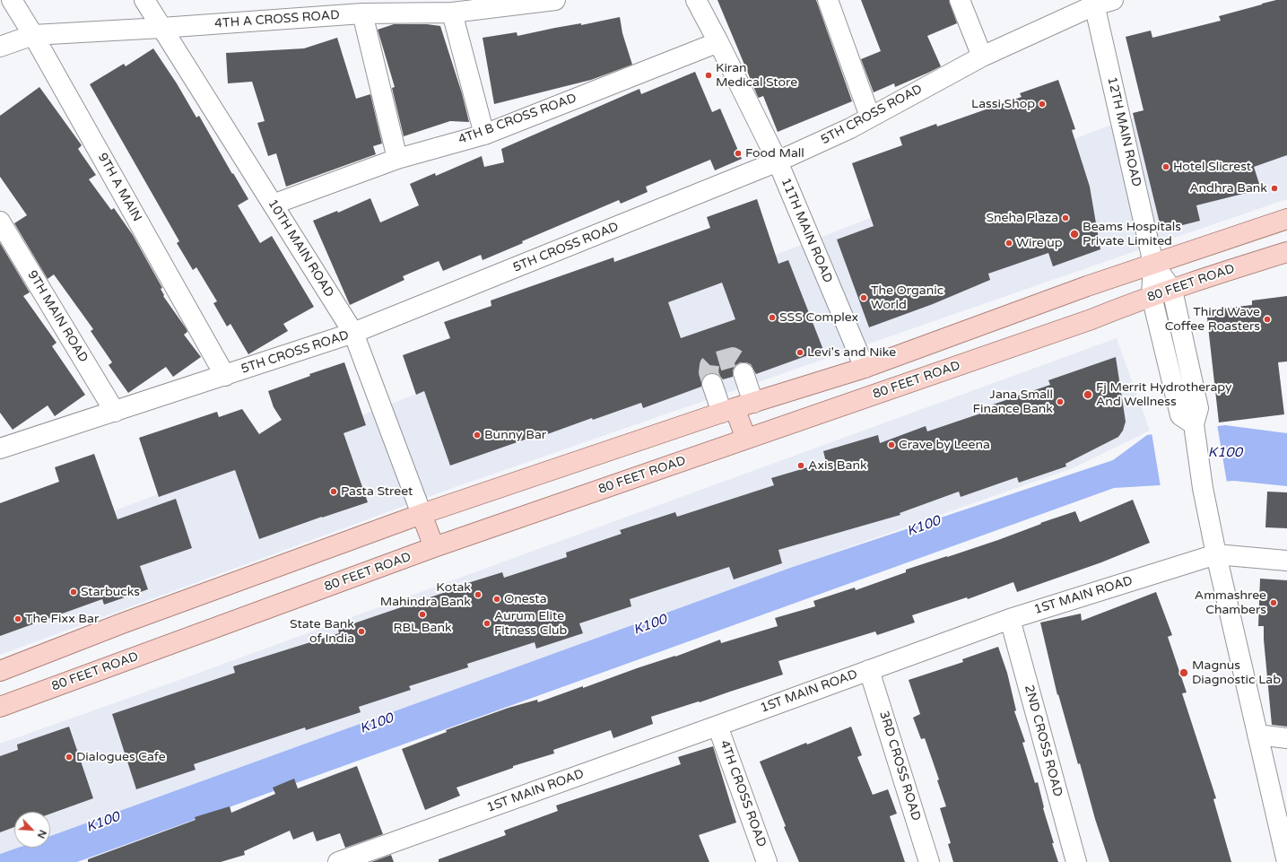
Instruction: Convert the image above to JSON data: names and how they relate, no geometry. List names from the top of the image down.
{
  "streets": {
    "main road": ["80 FEET ROAD"],
    "street": [
      "4TH A CROSS ROAD",
      "5TH CROSS ROAD",
      "4TH B CROSS ROAD",
      "12TH MAIN ROAD",
      "9TH A MAIN",
      "11TH MAIN ROAD",
      "10TH MAIN ROAD",
      "9TH MAIN ROAD",
      "1ST MAIN ROAD",
      "2ND CROSS ROAD",
      "3RD CROSS ROAD",
      "4TH CROSS ROAD"
    ]
  },
  "crossings": [
    ["4TH A CROSS ROAD", "9TH A MAIN"],
    ["4TH A CROSS ROAD", "10TH MAIN ROAD"],
    ["5TH CROSS ROAD", "12TH MAIN ROAD"],
    ["5TH CROSS ROAD", "9TH A MAIN"],
    ["5TH CROSS ROAD", "11TH MAIN ROAD"],
    ["5TH CROSS ROAD", "10TH MAIN ROAD"],
    ["5TH CROSS ROAD", "9TH MAIN ROAD"],
    ["4TH B CROSS ROAD", "11TH MAIN ROAD"],
    ["4TH B CROSS ROAD", "10TH MAIN ROAD"],
    ["1ST MAIN ROAD", "2ND CROSS ROAD"],
    ["1ST MAIN ROAD", "3RD CROSS ROAD"],
    ["1ST MAIN ROAD", "4TH CROSS ROAD"]
  ],
  "water": ["K100"],
  "places": [
    "Kiran Medical Store",
    "Lassi Shop",
    "Food Mall",
    "Hotel Slicrest",
    "Andhra Bank",
    "Sneha Plaza",
    "Beams Hospitals Private Limited",
    "Wire up",
    "The Organic World",
    "SSS Complex",
    "Third Wave Coffee Roasters",
    "Levi's and Nike",
    "Fj Merrit Hydrotherapy And Wellness",
    "Jana Small Finance Bank",
    "Bunny Bar",
    "Crave by Leena",
    "Axis Bank",
    "Pasta Street",
    "Starbucks",
    "Kotak Mahindra Bank",
    "Onesta",
    "Ammashree Chambers",
    "RBL Bank",
    "The Fixx Bar",
    "Aurum Elite Fitness Club",
    "State Bank of India",
    "Magnus Diagnostic Lab",
    "Dialogues Cafe"
  ],
  "north": "bottom right"
}
